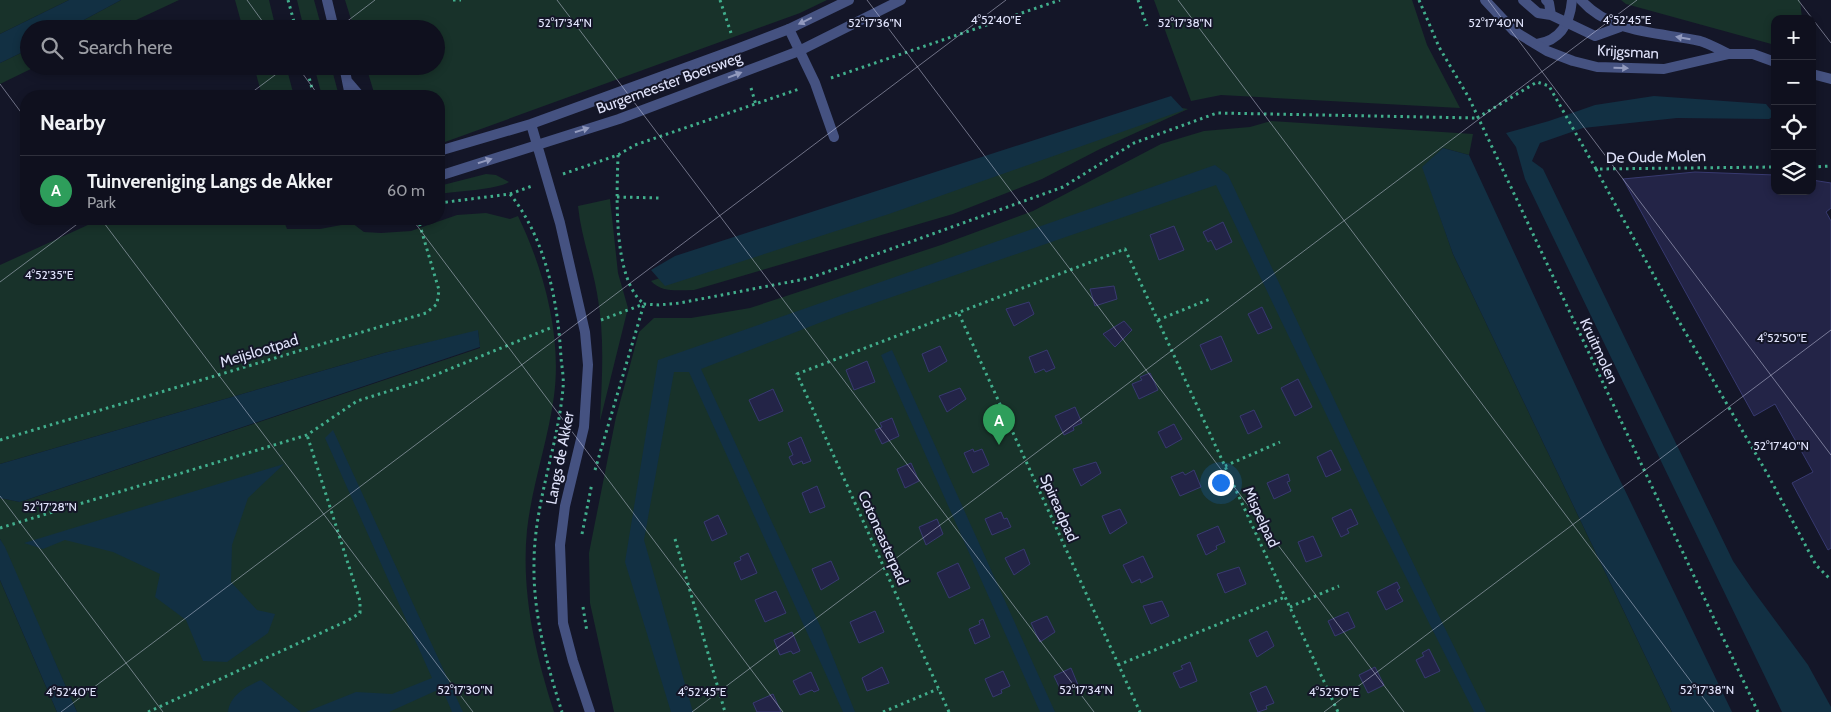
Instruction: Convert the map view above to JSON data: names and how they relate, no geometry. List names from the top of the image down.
{
  "streets": {
    "street": ["Krijgsman", "Burgemeester Boersweg", "Langs de Akker"],
    "path": [
      "De Oude Molen",
      "Meijslootpad",
      "Kruitmolen",
      "Spireadpad",
      "Mispelpad",
      "Cotoneasterpad"
    ]
  },
  "crossings": [
    ["Burgemeester Boersweg", "Langs de Akker"],
    ["De Oude Molen", "Kruitmolen"],
    ["Spireadpad", "Mispelpad"],
    ["Spireadpad", "Cotoneasterpad"],
    ["Mispelpad", "Cotoneasterpad"]
  ],
  "page": {
    "map_buttons": ["+", "−"],
    "search": "Search here",
    "heading": "Nearby",
    "list": [
      {
        "mark": "A",
        "name": "Tuinvereniging Langs de Akker",
        "note": "Park",
        "value": "60 m"
      }
    ],
    "pins": "A"
  },
  "coordinates": [
    "4°52'40\"E",
    "4°52'45\"E",
    "52°17'34\"N",
    "52°17'36\"N",
    "52°17'38\"N",
    "52°17'40\"N",
    "4°52'35\"E",
    "4°52'50\"E",
    "52°17'28\"N",
    "52°17'30\"N"
  ]
}
